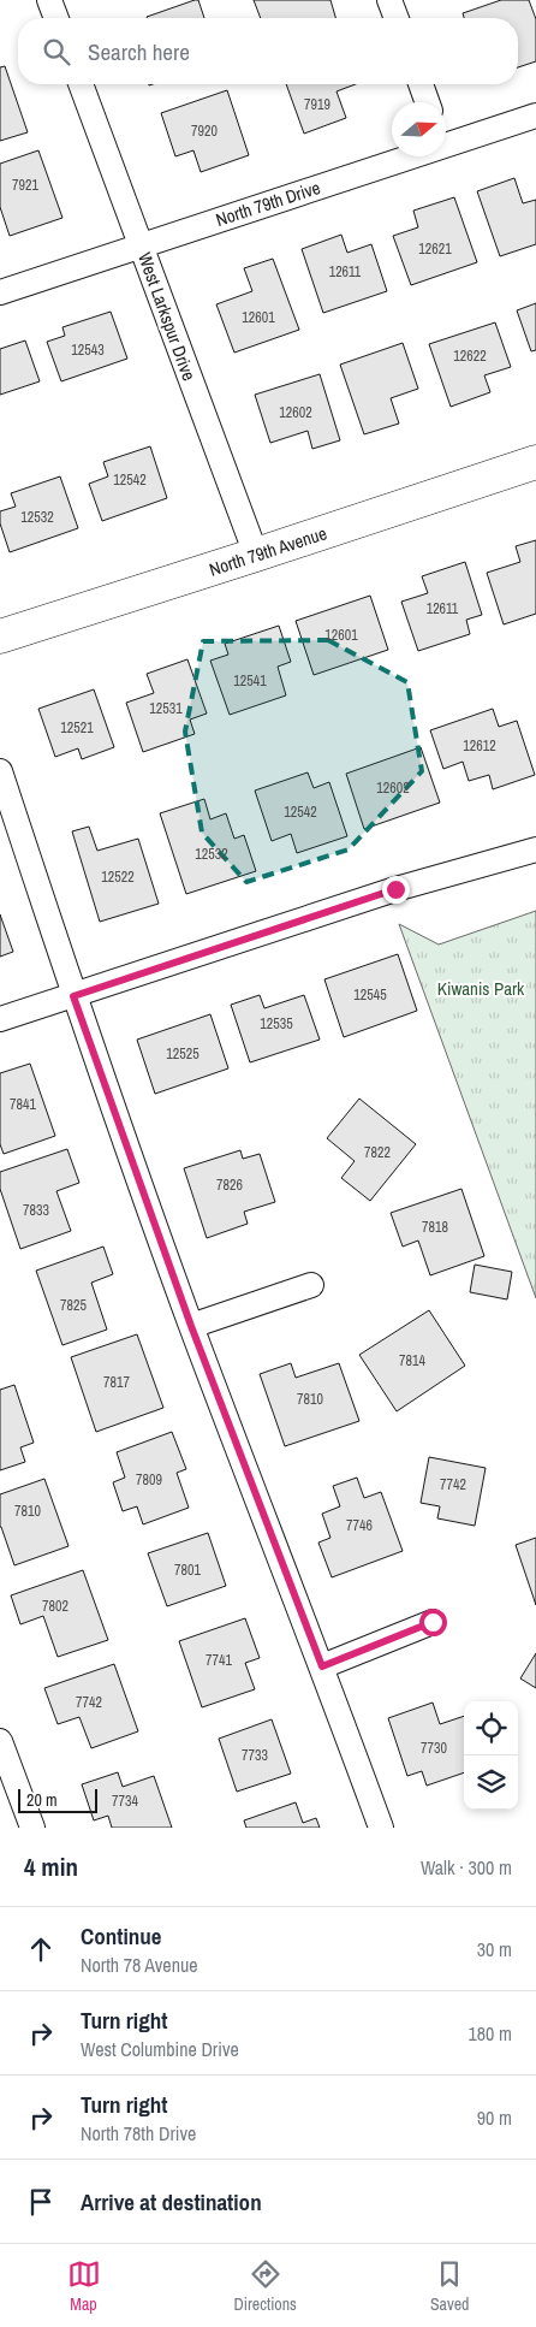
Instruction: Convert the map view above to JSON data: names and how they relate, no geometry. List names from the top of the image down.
{
  "streets": {
    "street": ["North 79th Drive", "West Larkspur Drive", "North 79th Avenue"]
  },
  "crossings": [
    ["North 79th Drive", "West Larkspur Drive"],
    ["West Larkspur Drive", "North 79th Avenue"]
  ],
  "parks": ["Kiwanis Park"],
  "house_numbers": [
    "7919",
    "7920",
    "7921",
    "12621",
    "12611",
    "12601",
    "12543",
    "12622",
    "12602",
    "12542",
    "12532",
    "12611",
    "12601",
    "12541",
    "12531",
    "12521",
    "12612",
    "12602",
    "12542",
    "12532",
    "12522",
    "12545",
    "12535",
    "12525",
    "7841",
    "7822",
    "7826",
    "7833",
    "7818",
    "7825",
    "7814",
    "7817",
    "7810",
    "7809",
    "7742",
    "7810",
    "7746",
    "7801",
    "7802",
    "7741",
    "7742",
    "7730",
    "7733",
    "7734"
  ],
  "scale_bar": "20 m",
  "north": "right",
  "page": {
    "search": "Search here",
    "scale": "20 m",
    "heading": ["4 min", "Walk · 300 m"],
    "list": [
      ["Continue", "North 78 Avenue", "30 m"],
      ["Turn right", "West Columbine Drive", "180 m"],
      ["Turn right", "North 78th Drive", "90 m"],
      "Arrive at destination"
    ],
    "nav": ["Map", "Directions", "Saved"]
  }
}
